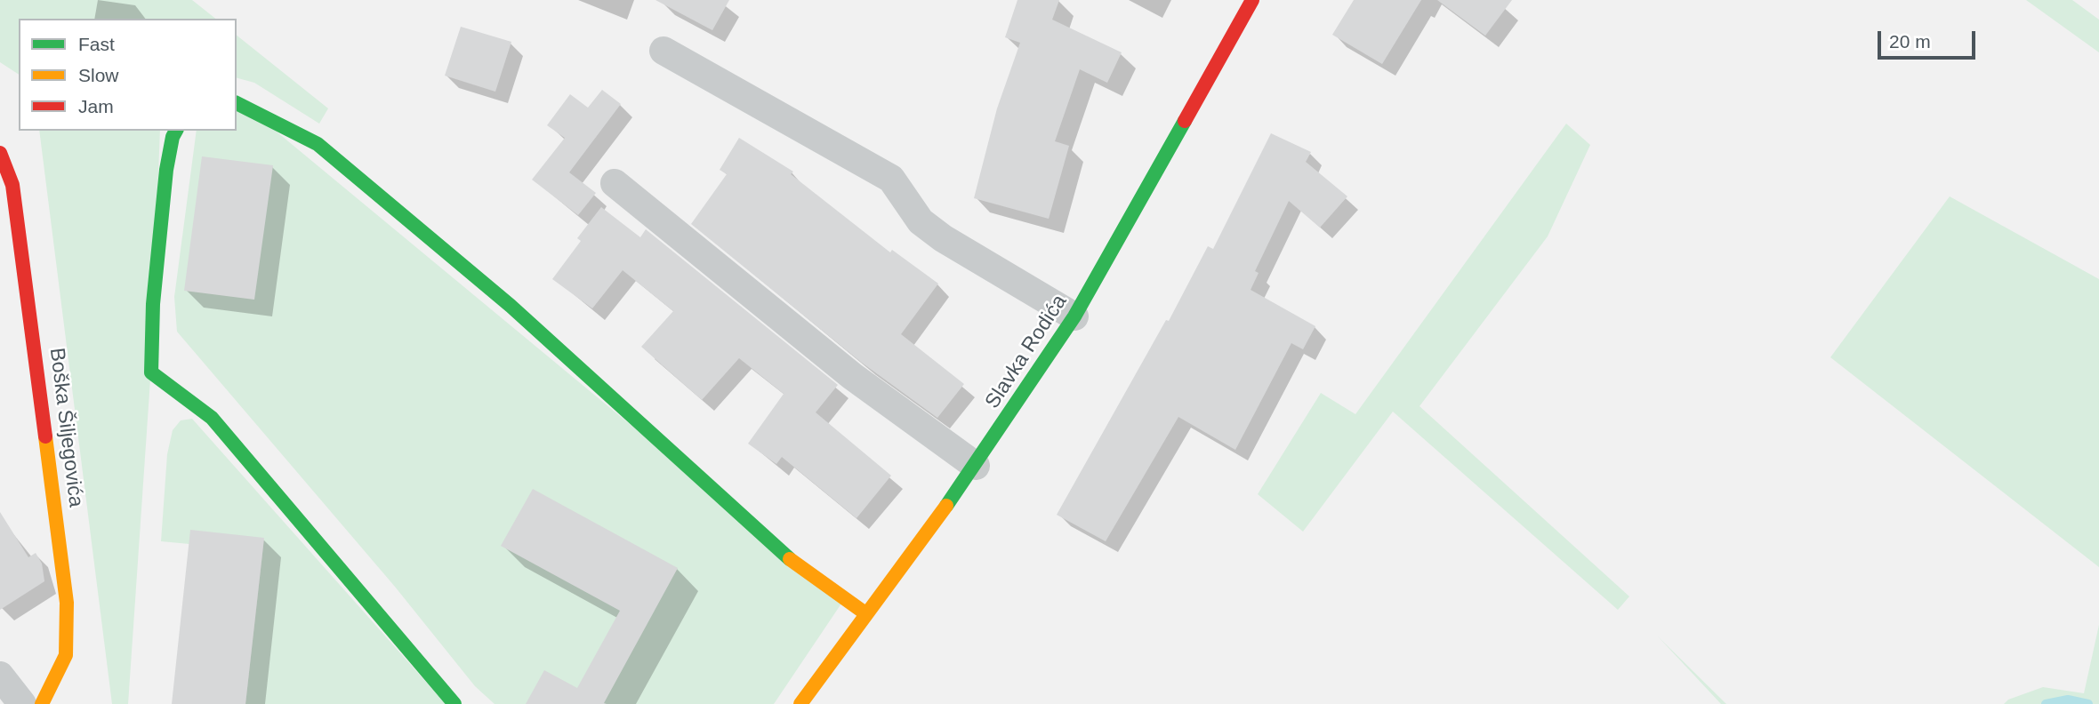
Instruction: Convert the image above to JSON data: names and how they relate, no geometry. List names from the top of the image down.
{
  "streets": {
    "street": ["Slavka Rodića", "Boška Šiljegovića"]
  },
  "legend": ["Fast", "Slow", "Jam"],
  "scale_bar": "20 m"
}
